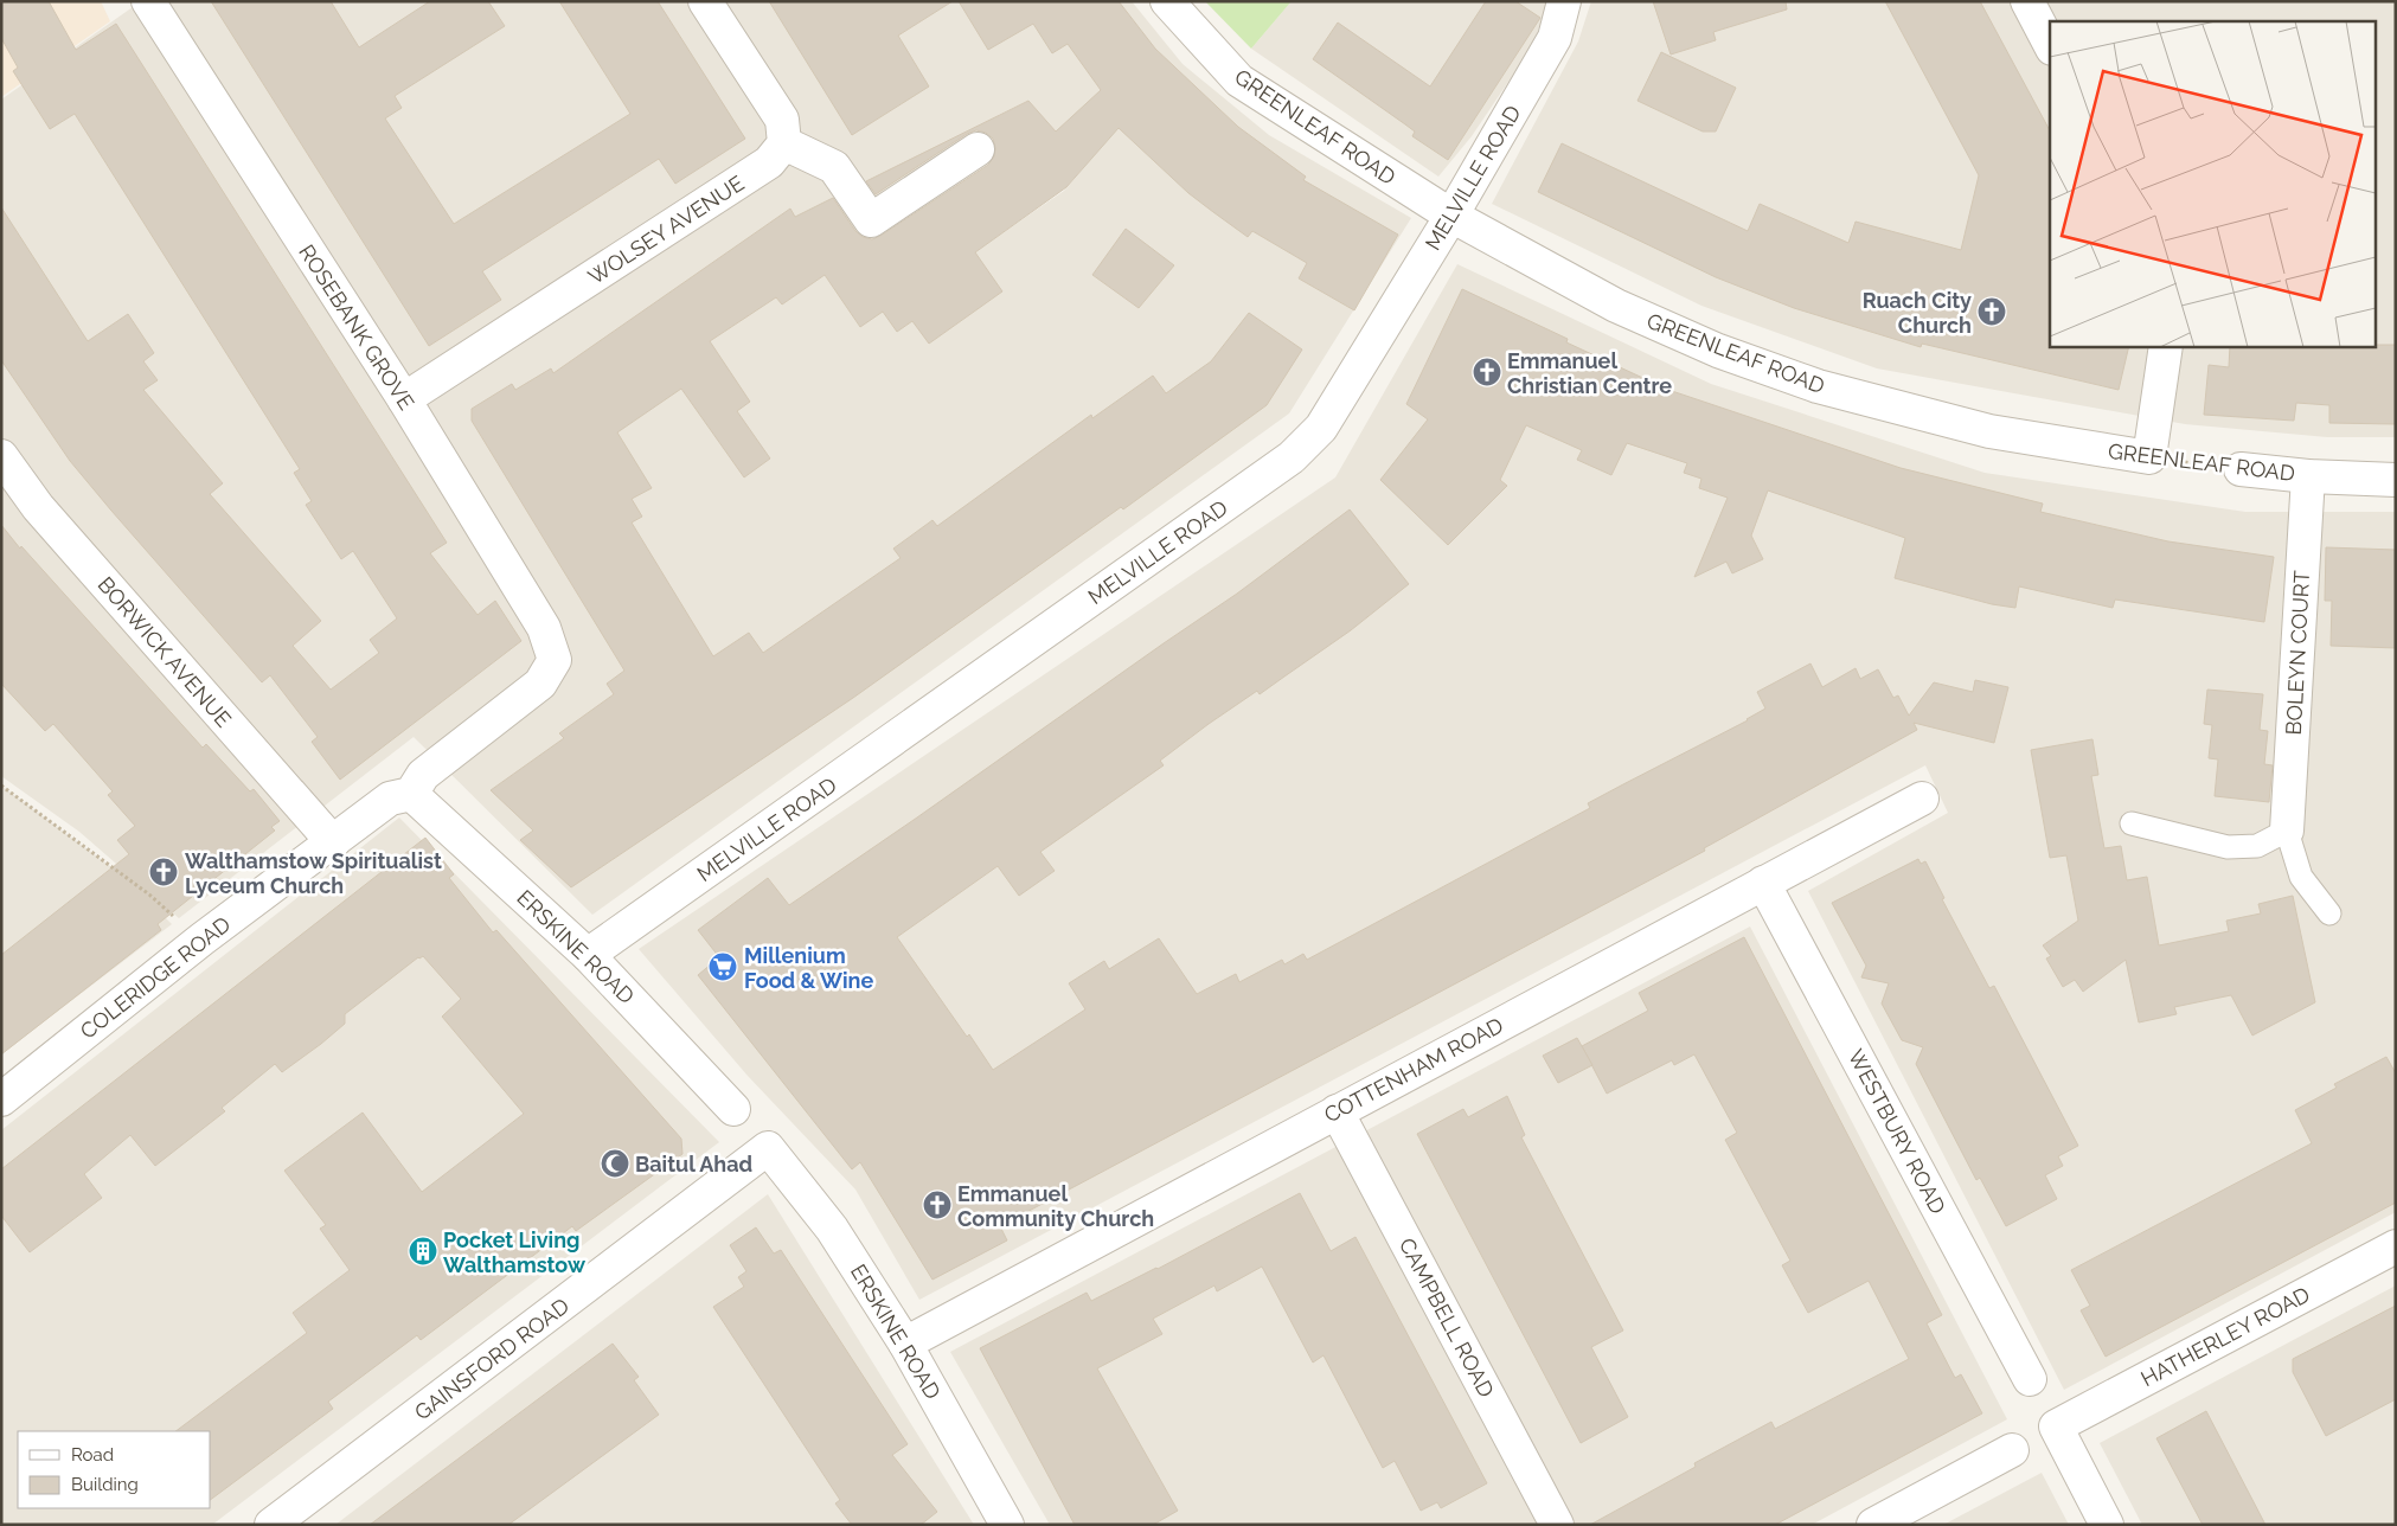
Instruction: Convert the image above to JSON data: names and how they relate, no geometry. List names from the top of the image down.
{
  "streets": {
    "street": [
      "GREENLEAF ROAD",
      "MELVILLE ROAD",
      "WOLSEY AVENUE",
      "ROSEBANK GROVE",
      "BORWICK AVENUE",
      "BOLEYN COURT",
      "ERSKINE ROAD",
      "COLERIDGE ROAD",
      "COTTENHAM ROAD",
      "WESTBURY ROAD",
      "CAMPBELL ROAD",
      "HATHERLEY ROAD",
      "GAINSFORD ROAD"
    ]
  },
  "crossings": [
    ["GREENLEAF ROAD", "MELVILLE ROAD"],
    ["GREENLEAF ROAD", "BOLEYN COURT"],
    ["MELVILLE ROAD", "ERSKINE ROAD"],
    ["WOLSEY AVENUE", "ROSEBANK GROVE"],
    ["ROSEBANK GROVE", "ERSKINE ROAD"],
    ["ROSEBANK GROVE", "COLERIDGE ROAD"],
    ["BORWICK AVENUE", "COLERIDGE ROAD"],
    ["ERSKINE ROAD", "COLERIDGE ROAD"],
    ["ERSKINE ROAD", "COTTENHAM ROAD"],
    ["ERSKINE ROAD", "GAINSFORD ROAD"],
    ["COTTENHAM ROAD", "WESTBURY ROAD"],
    ["COTTENHAM ROAD", "CAMPBELL ROAD"]
  ],
  "places": {
    "church": [
      "Ruach City Church",
      "Emmanuel Christian Centre",
      "Walthamstow Spiritualist Lyceum Church",
      "Emmanuel Community Church"
    ],
    "supermarket": ["Millenium Food & Wine"],
    "mosque": ["Baitul Ahad"],
    "building": ["Pocket Living Walthamstow"]
  },
  "legend": ["Road", "Building"]
}
